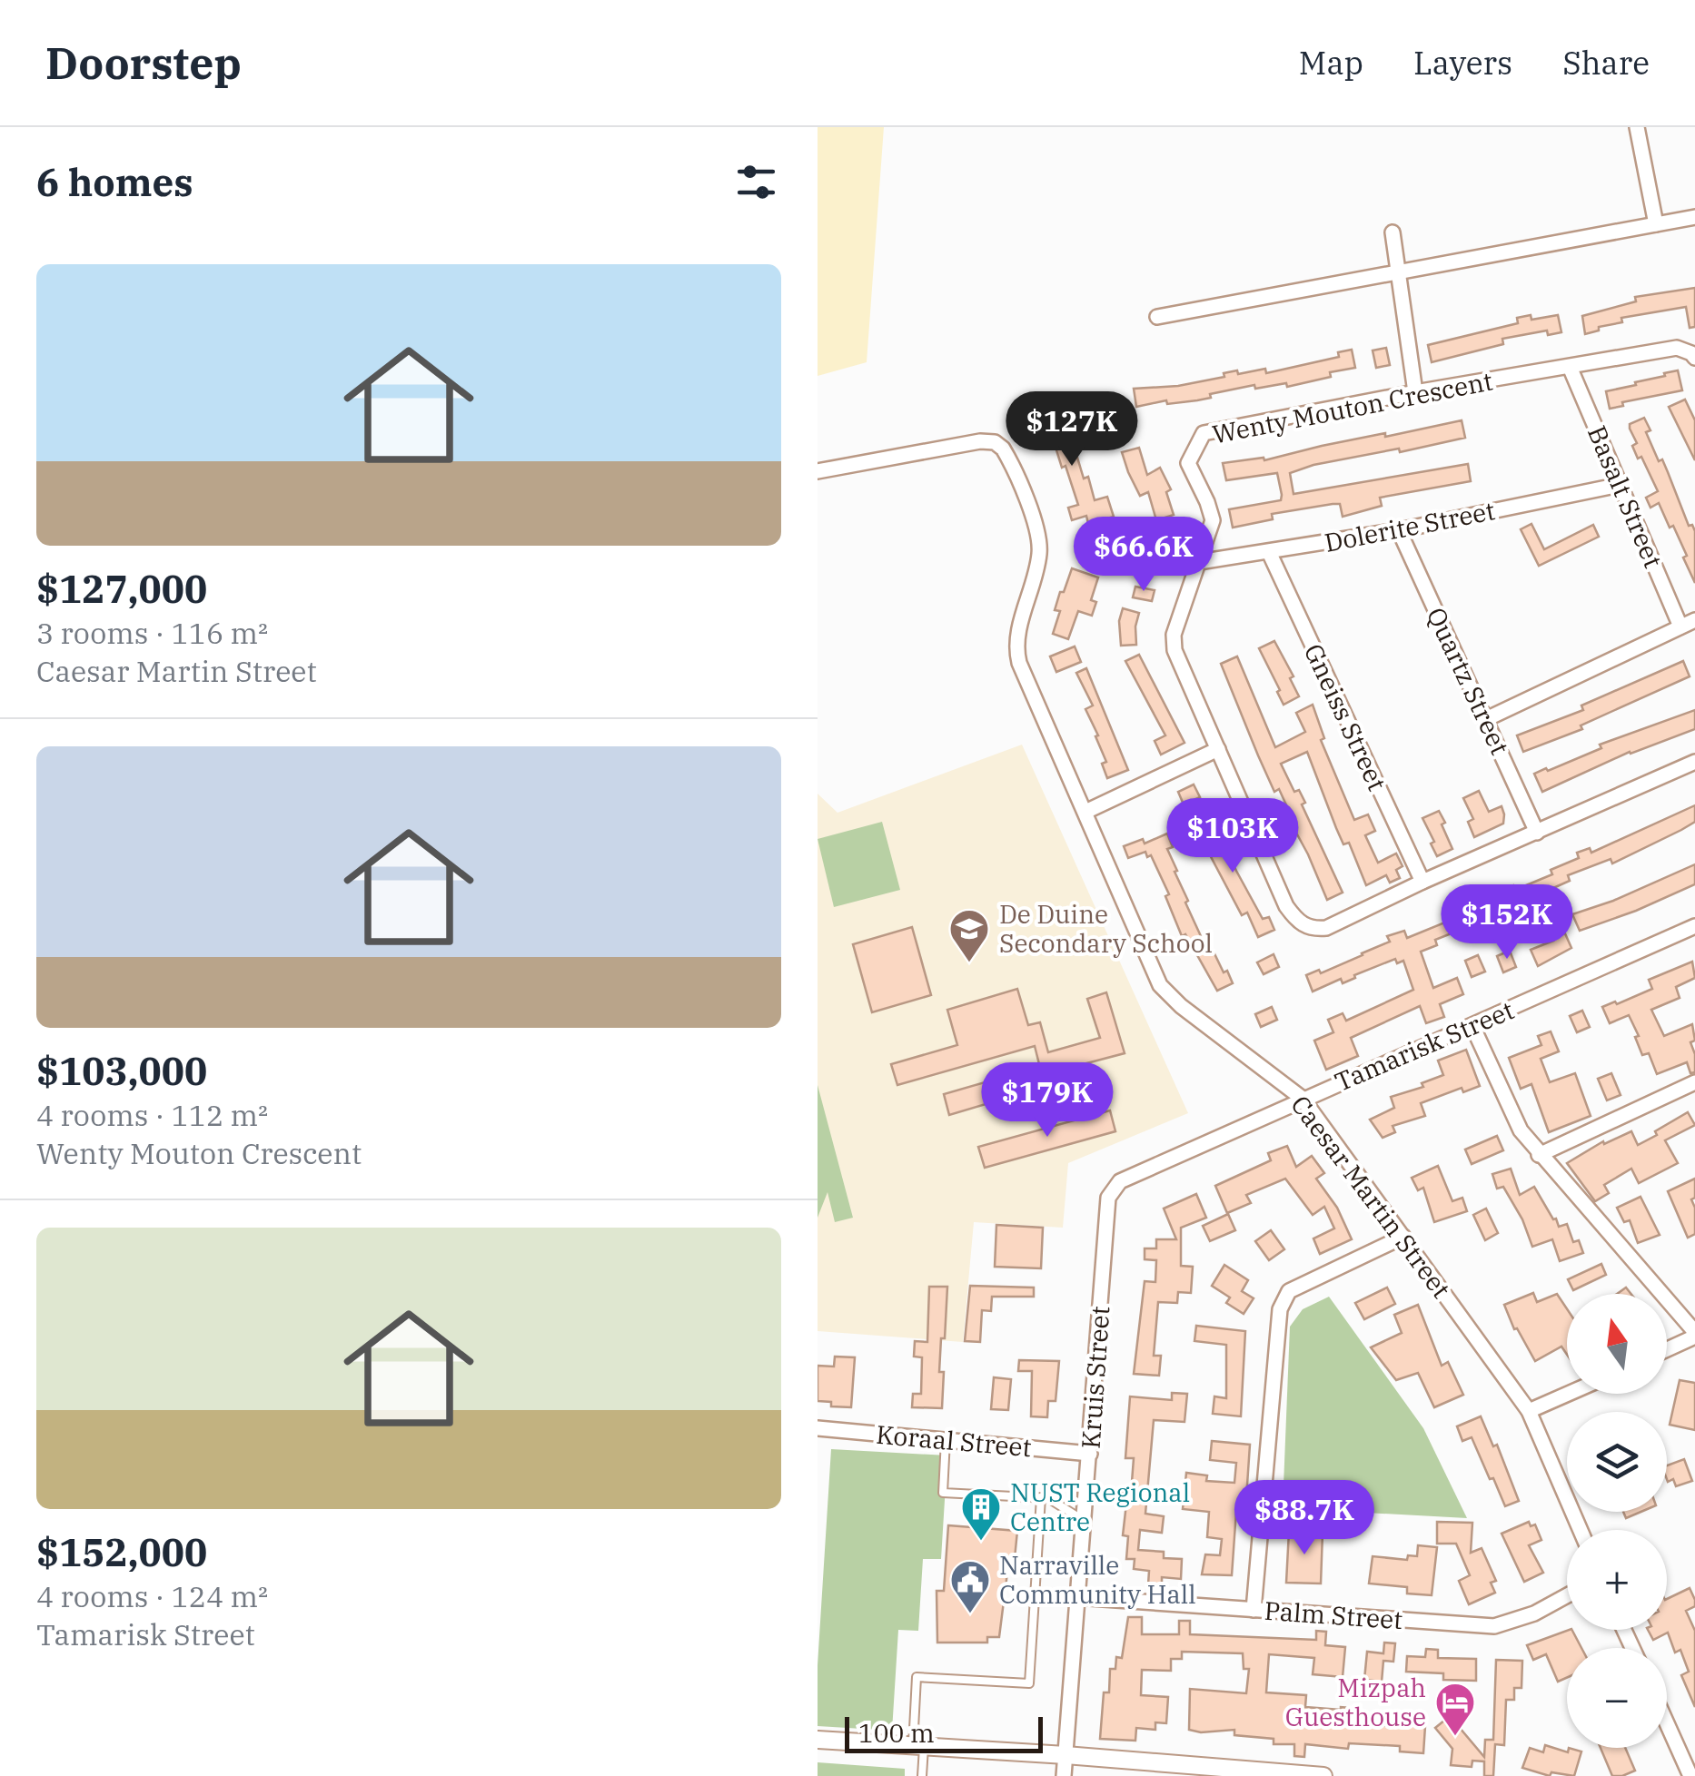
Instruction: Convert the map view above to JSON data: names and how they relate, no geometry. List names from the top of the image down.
{
  "streets": {
    "street": [
      "Wenty Mouton Crescent",
      "Basalt Street",
      "Dolerite Street",
      "Quartz Street",
      "Gneiss Street",
      "Tamarisk Street",
      "Caesar Martin Street",
      "Kruis Street",
      "Koraal Street",
      "Palm Street"
    ]
  },
  "crossings": [
    ["Wenty Mouton Crescent", "Basalt Street"],
    ["Wenty Mouton Crescent", "Dolerite Street"],
    ["Wenty Mouton Crescent", "Quartz Street"],
    ["Wenty Mouton Crescent", "Gneiss Street"],
    ["Basalt Street", "Dolerite Street"],
    ["Dolerite Street", "Quartz Street"],
    ["Dolerite Street", "Gneiss Street"],
    ["Tamarisk Street", "Caesar Martin Street"],
    ["Tamarisk Street", "Kruis Street"],
    ["Caesar Martin Street", "Kruis Street"],
    ["Kruis Street", "Koraal Street"],
    ["Kruis Street", "Palm Street"]
  ],
  "places": {
    "school or university": ["De Duine Secondary School"],
    "building": ["NUST Regional Centre"],
    "public building": ["Narraville Community Hall"],
    "hotel": ["Mizpah Guesthouse"]
  },
  "scale_bar": "100 m",
  "north": "top",
  "page": {
    "header": "Doorstep",
    "nav": ["Map", "Layers", "Share"],
    "heading": "6 homes",
    "list": [
      {
        "name": "$127,000",
        "note": "3 rooms · 116 m² · Caesar Martin Street"
      },
      {
        "name": "$103,000",
        "note": "4 rooms · 112 m² · Wenty Mouton Crescent"
      },
      {
        "name": "$152,000",
        "note": "4 rooms · 124 m² · Tamarisk Street"
      }
    ],
    "price": [
      "$127K",
      "$66.6K",
      "$103K",
      "$152K",
      "$179K",
      "$88.7K"
    ],
    "map_buttons": ["+", "−"],
    "scale": "100 m"
  }
}
